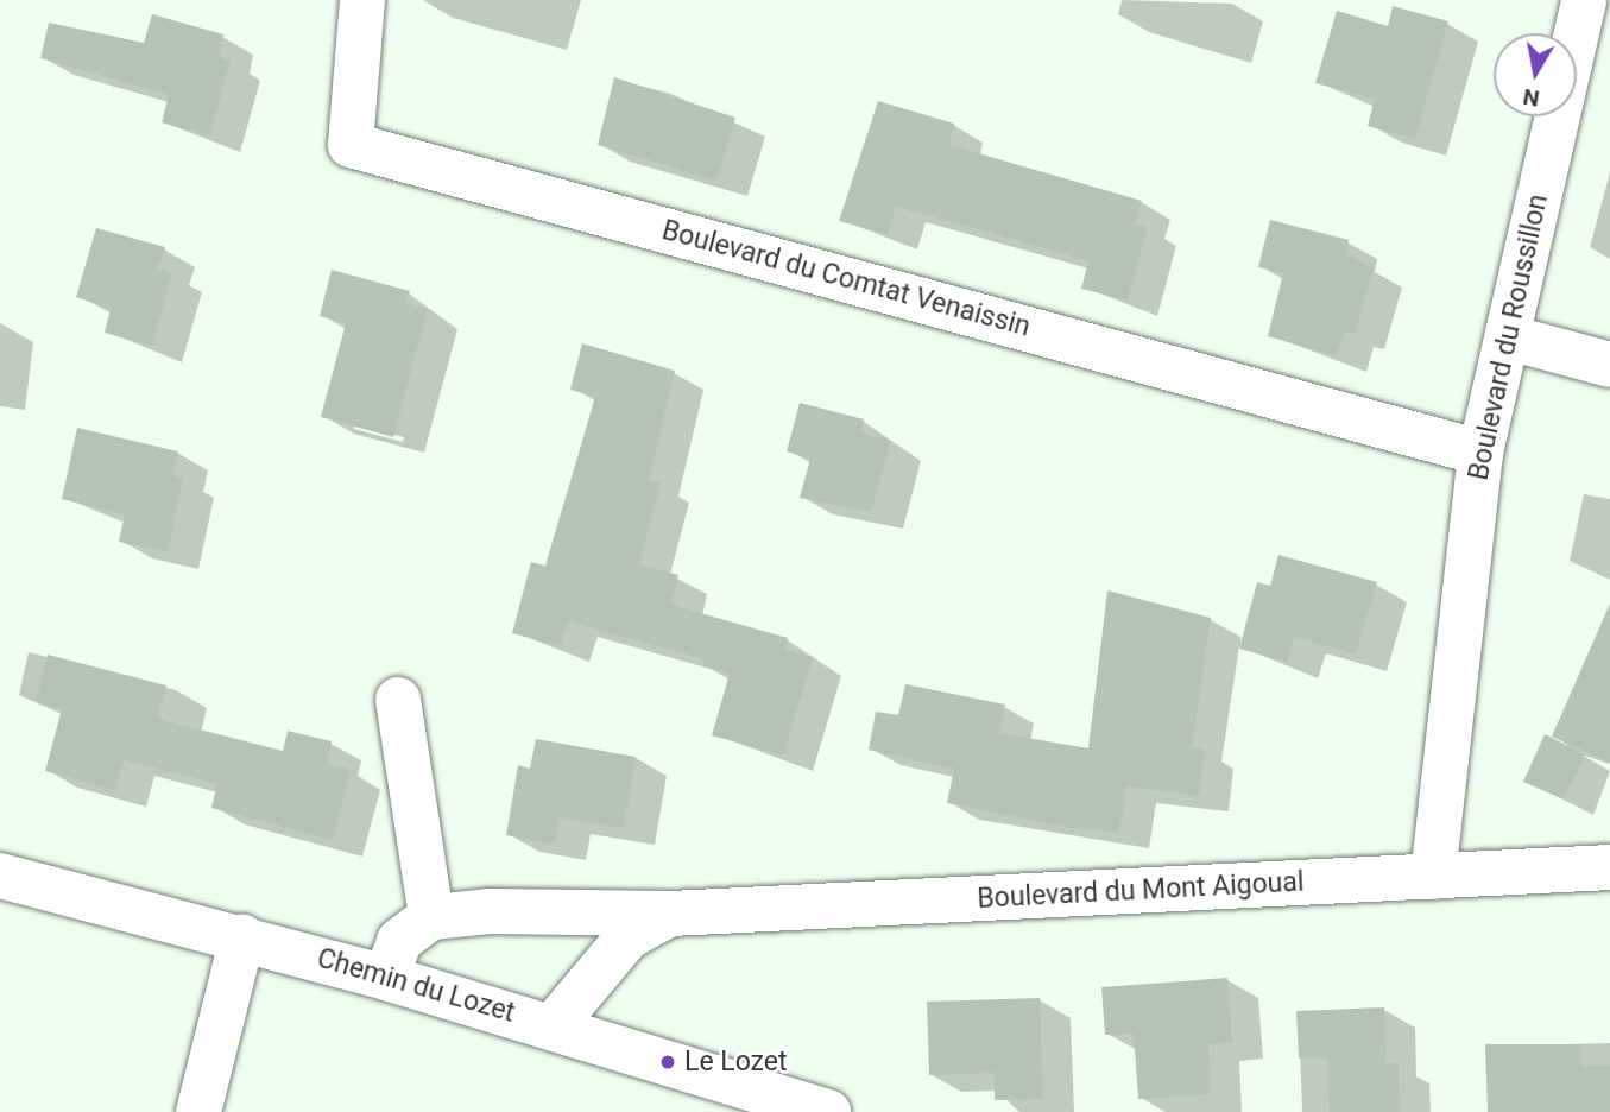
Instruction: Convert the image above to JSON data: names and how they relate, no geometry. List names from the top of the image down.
{
  "streets": {
    "street": [
      "Boulevard du Comtat Venaissin",
      "Boulevard du Roussillon",
      "Boulevard du Mont Aigoual",
      "Chemin du Lozet"
    ]
  },
  "crossings": [
    ["Boulevard du Comtat Venaissin", "Boulevard du Roussillon"],
    ["Boulevard du Roussillon", "Boulevard du Mont Aigoual"],
    ["Boulevard du Mont Aigoual", "Chemin du Lozet"]
  ],
  "places": ["Le Lozet"],
  "north": "bottom"
}
